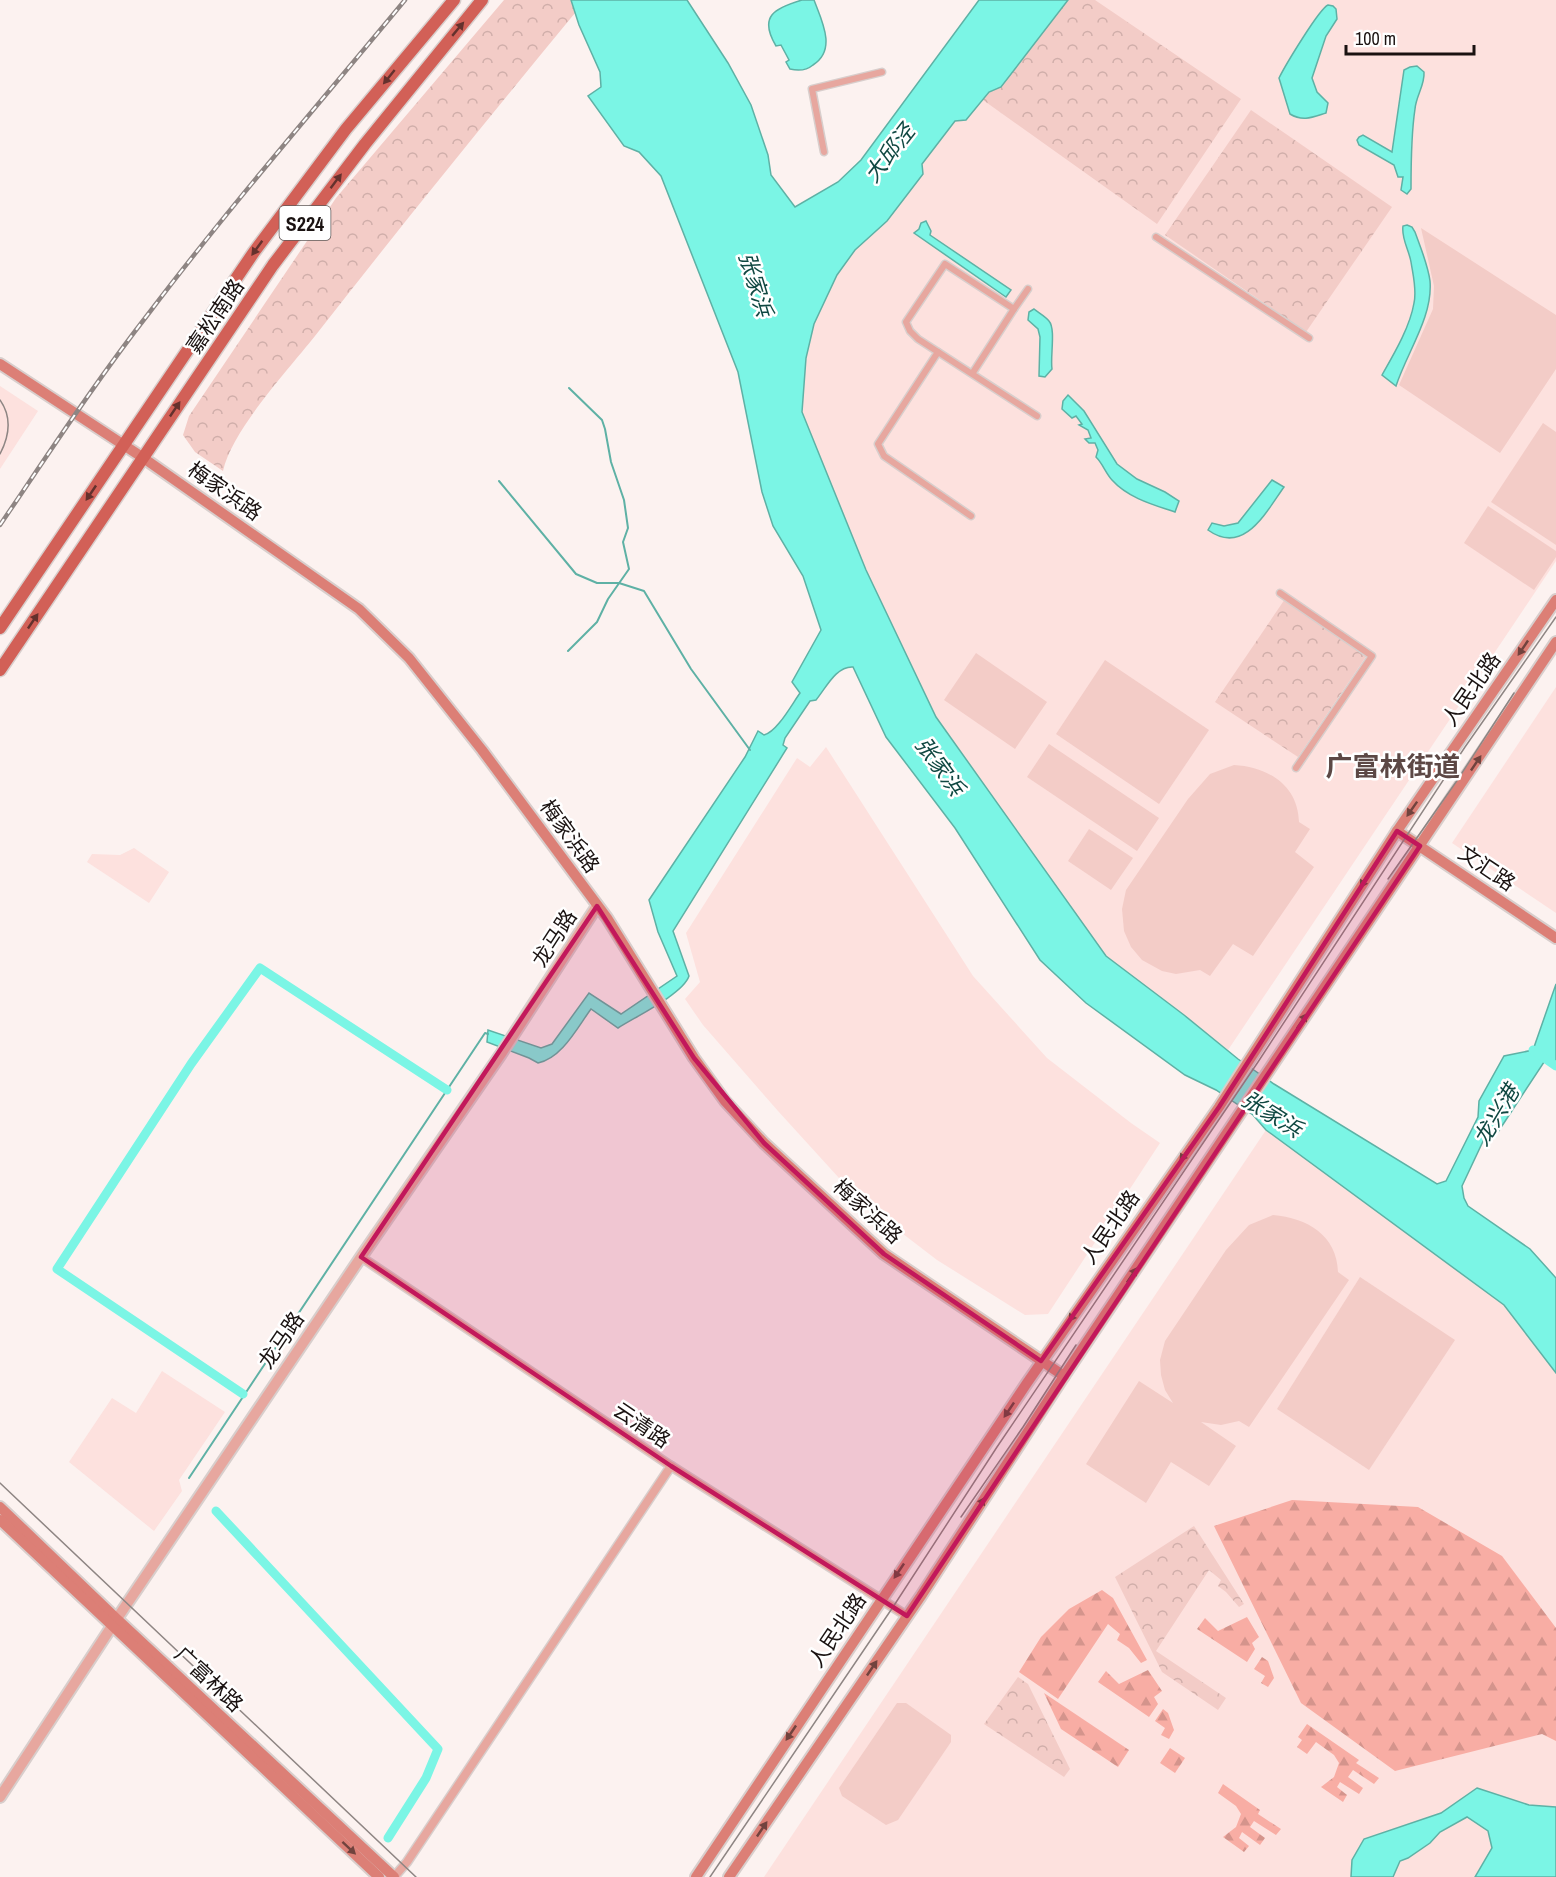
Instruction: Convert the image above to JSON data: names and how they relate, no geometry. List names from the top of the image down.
{
  "streets": {
    "main road": [
      "S224",
      "嘉松南路",
      "梅家浜路",
      "人民北路",
      "文汇路",
      "广富林路"
    ],
    "street": ["龙马路", "云清路"]
  },
  "crossings": [
    ["嘉松南路", "梅家浜路"],
    ["梅家浜路", "人民北路"],
    ["梅家浜路", "龙马路"],
    ["人民北路", "文汇路"],
    ["人民北路", "云清路"],
    ["龙马路", "云清路"],
    ["龙马路", "广富林路"]
  ],
  "districts": ["广富林街道"],
  "water": ["大邱泾", "张家浜", "龙兴港"],
  "scale_bar": "100 m"
}
